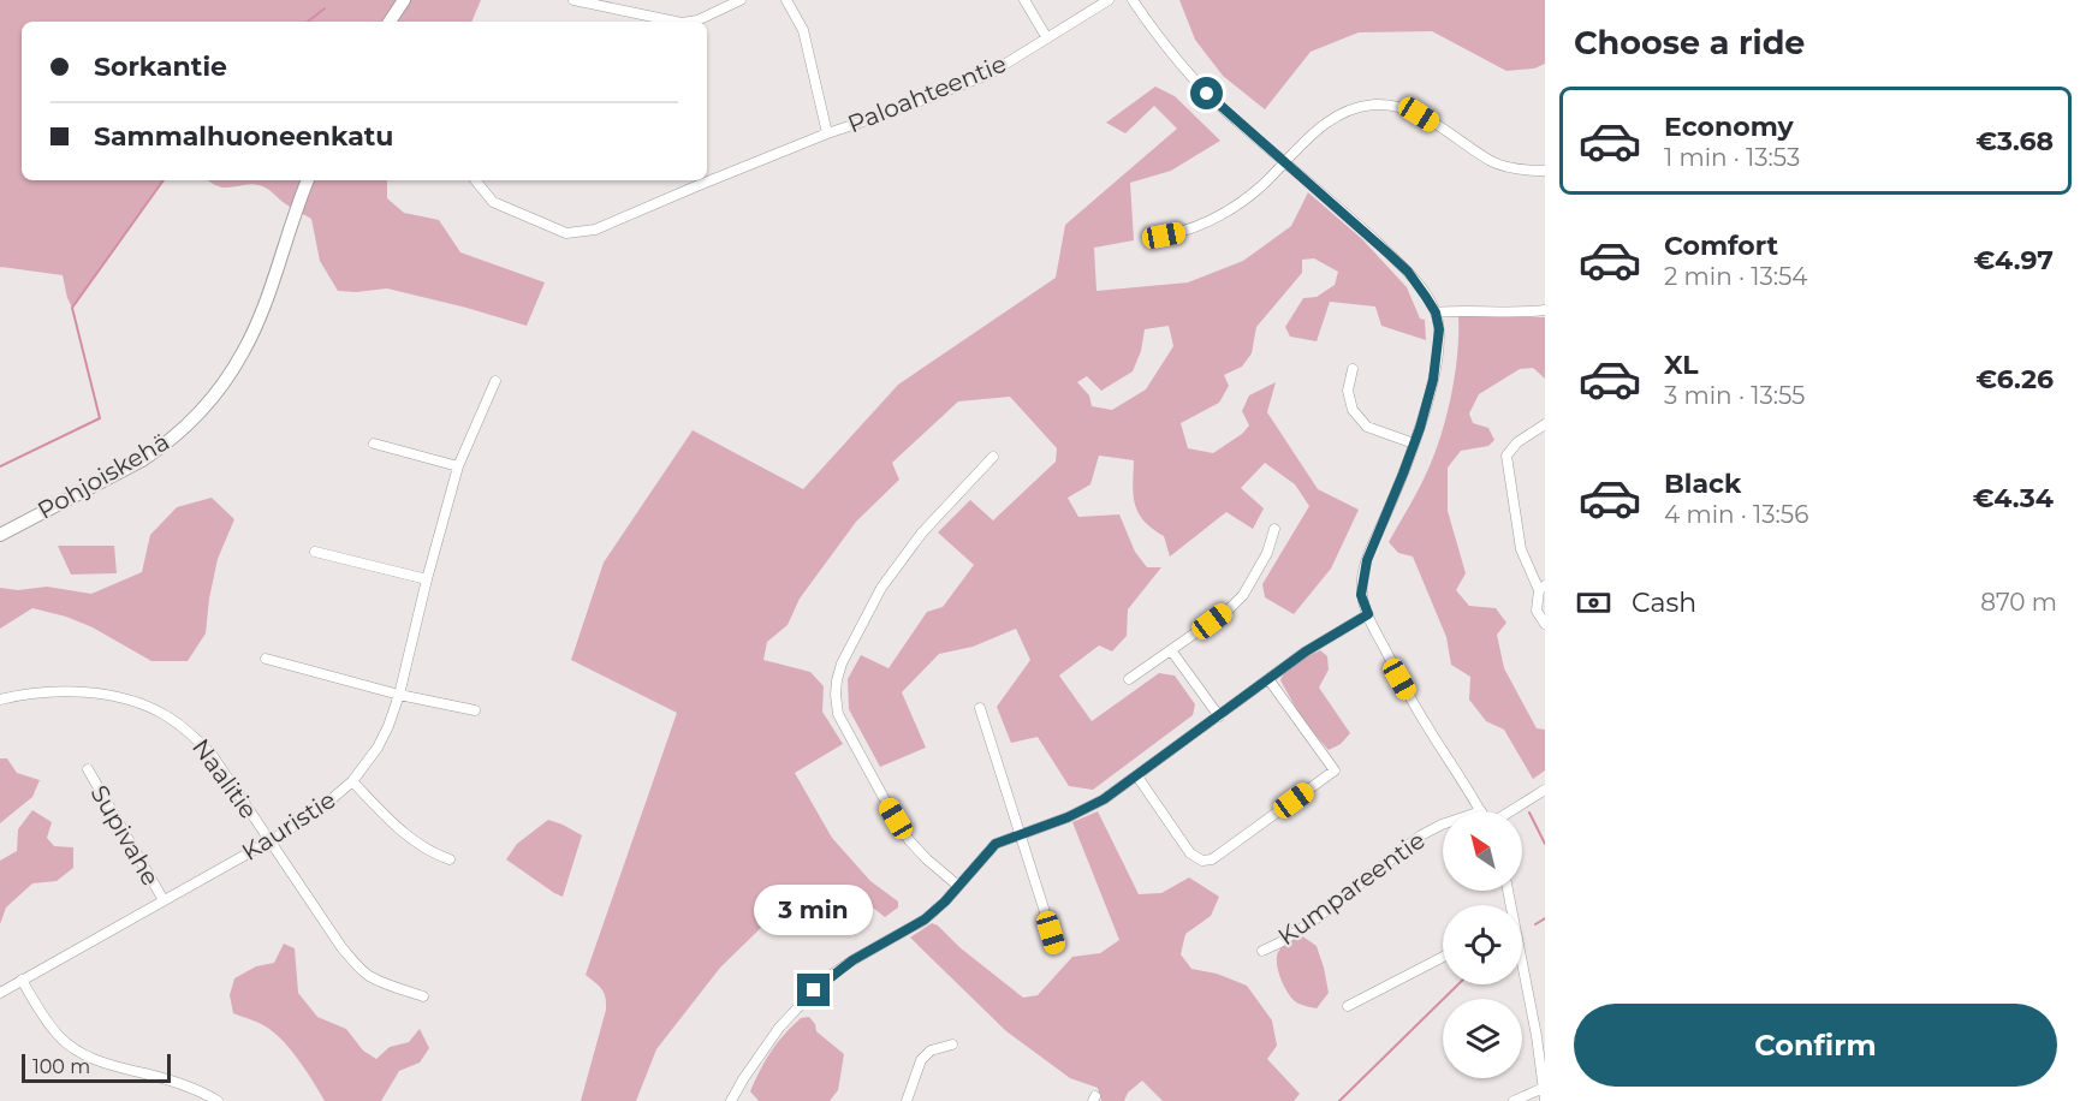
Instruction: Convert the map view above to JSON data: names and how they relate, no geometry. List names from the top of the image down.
{
  "streets": {
    "main road": ["Pohjoiskehä"],
    "street": [
      "Paloahteentie",
      "Naalitie",
      "Kauristie",
      "Supivahe",
      "Kumpareentie"
    ]
  },
  "crossings": [
    ["Naalitie", "Kauristie"],
    ["Kauristie", "Supivahe"]
  ],
  "scale_bar": "100 m",
  "north": "top left",
  "page": {
    "heading": "Choose a ride",
    "banner": ["Sorkantie", "Sammalhuoneenkatu"],
    "list": [
      {
        "name": "Economy",
        "note": "1 min · 13:53",
        "value": "€3.68"
      },
      {
        "name": "Comfort",
        "note": "2 min · 13:54",
        "value": "€4.97"
      },
      {
        "name": "XL",
        "note": "3 min · 13:55",
        "value": "€6.26"
      },
      {
        "name": "Black",
        "note": "4 min · 13:56",
        "value": "€4.34"
      }
    ],
    "pay": ["Cash", "870 m"],
    "bubble": "3 min",
    "buttons": "Confirm",
    "scale": "100 m"
  }
}
